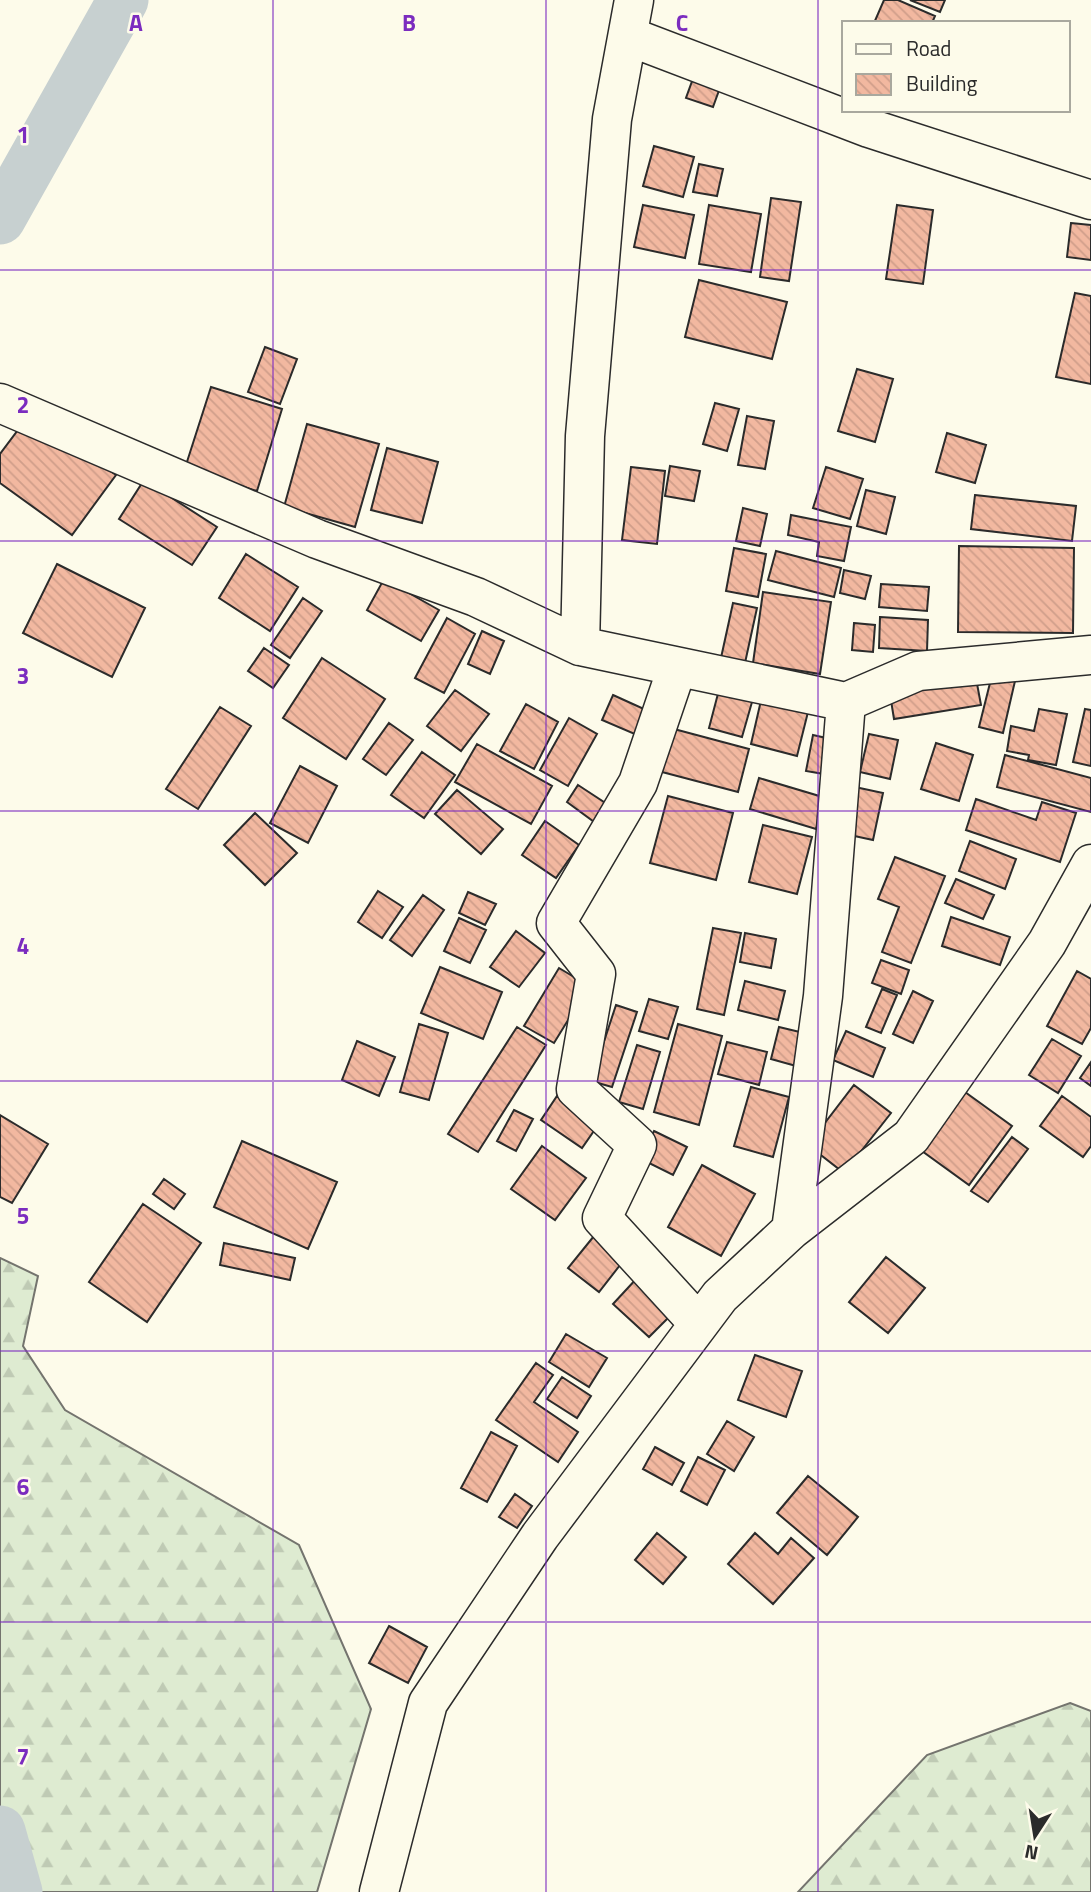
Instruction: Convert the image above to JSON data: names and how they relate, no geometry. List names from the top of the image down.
{
  "legend": ["Road", "Building"],
  "north": "bottom",
  "grid": {
    "columns": ["A", "B", "C"],
    "rows": [
      "1",
      "2",
      "3",
      "4",
      "5",
      "6",
      "7"
    ]
  }
}
